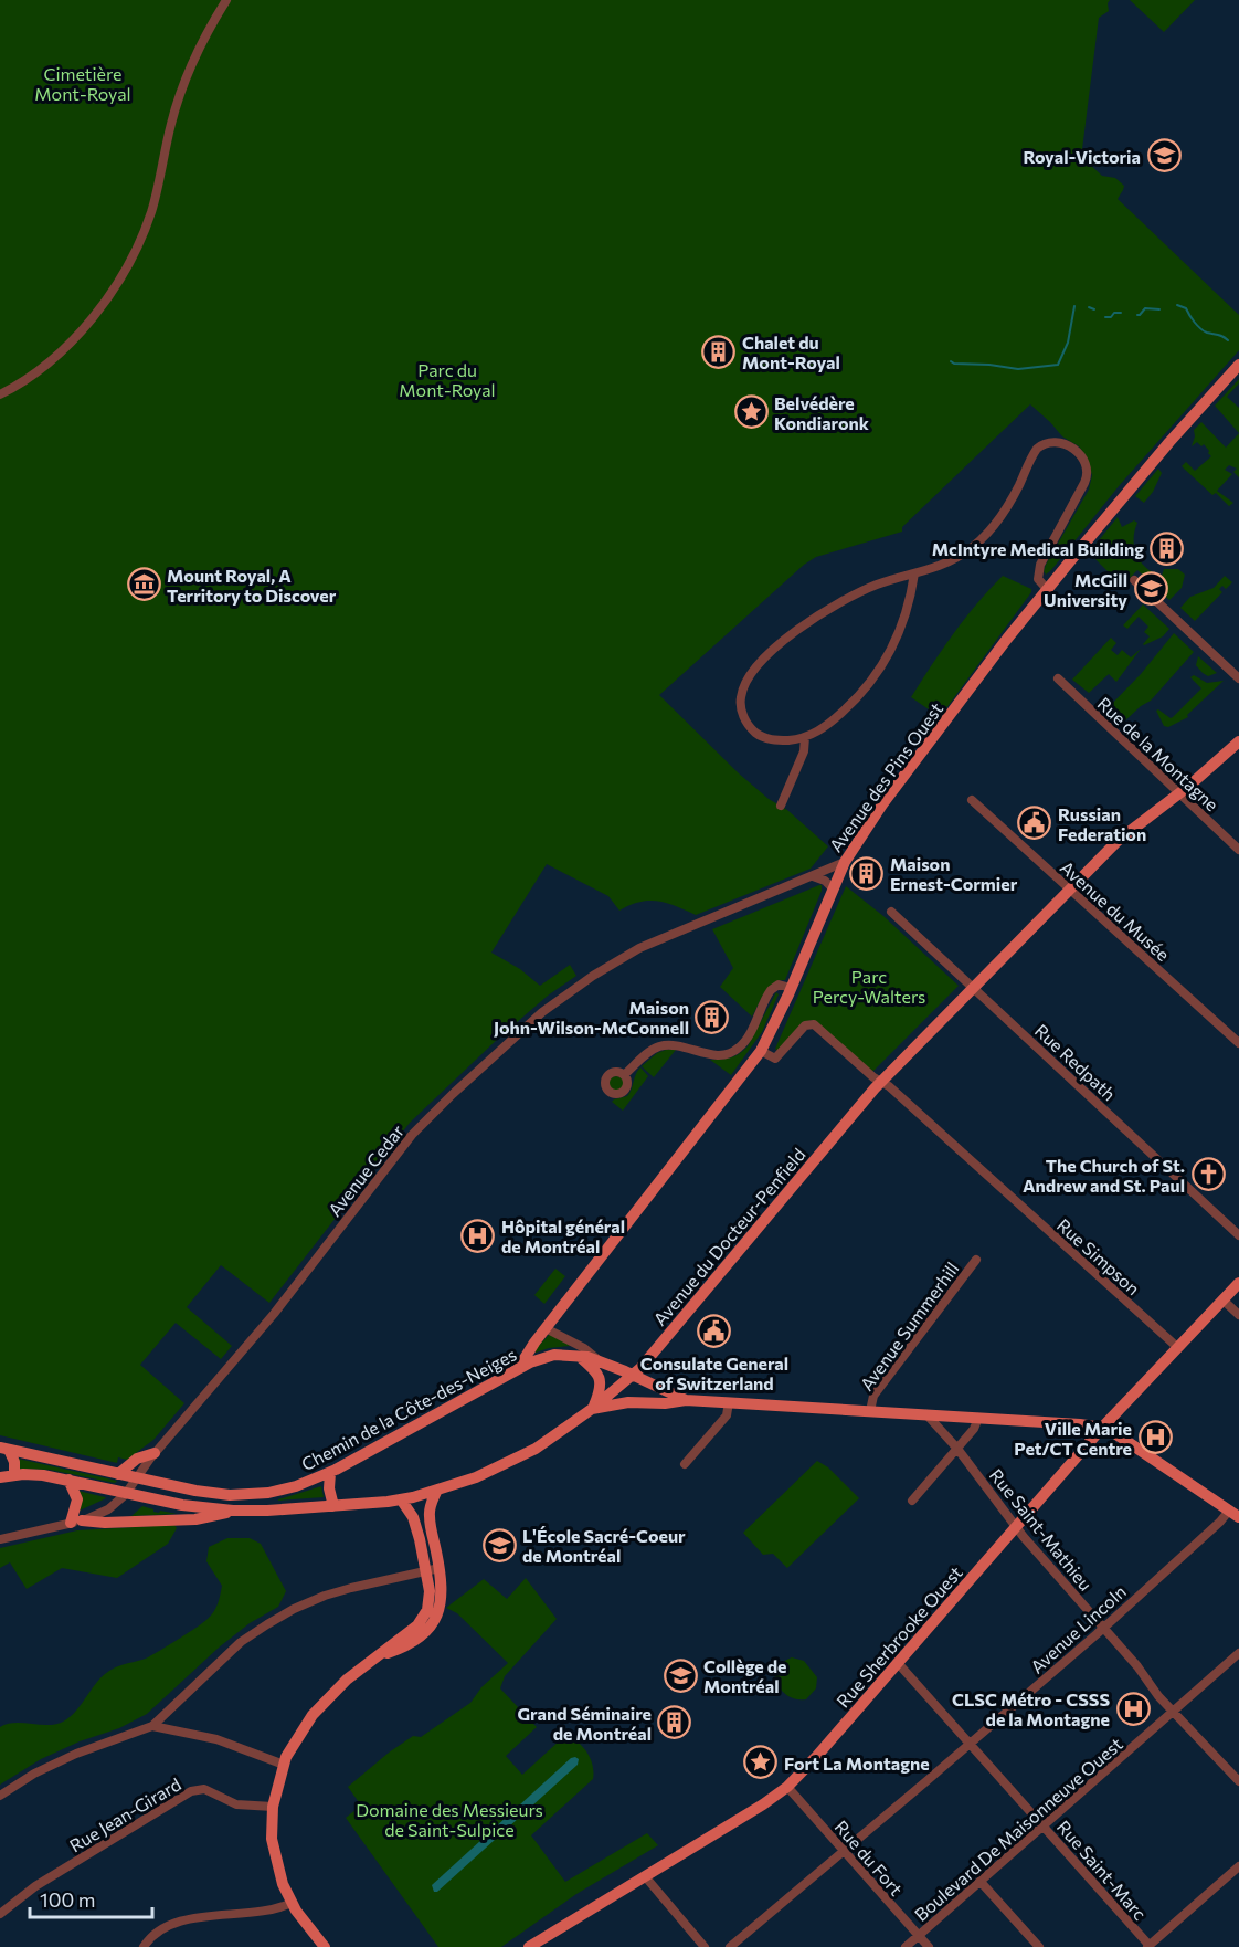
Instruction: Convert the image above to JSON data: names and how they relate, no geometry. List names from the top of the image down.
{
  "streets": {
    "main road": [
      "Avenue des Pins Ouest",
      "Avenue du Docteur-Penfield",
      "Chemin de la Côte-des-Neiges",
      "Rue Sherbrooke Ouest"
    ],
    "street": [
      "Rue de la Montagne",
      "Avenue du Musée",
      "Rue Redpath",
      "Avenue Cedar",
      "Rue Simpson",
      "Avenue Summerhill",
      "Rue Saint-Mathieu",
      "Avenue Lincoln",
      "Rue Jean-Girard",
      "Boulevard De Maisonneuve Ouest",
      "Rue du Fort",
      "Rue Saint-Marc"
    ]
  },
  "crossings": [
    ["Rue de la Montagne", "Avenue du Docteur-Penfield"],
    ["Avenue des Pins Ouest", "Avenue Cedar"],
    ["Avenue des Pins Ouest", "Rue Simpson"],
    ["Avenue des Pins Ouest", "Chemin de la Côte-des-Neiges"],
    ["Avenue du Musée", "Avenue du Docteur-Penfield"],
    ["Rue Redpath", "Avenue du Docteur-Penfield"],
    ["Avenue Cedar", "Avenue du Docteur-Penfield"],
    ["Avenue Cedar", "Chemin de la Côte-des-Neiges"],
    ["Avenue du Docteur-Penfield", "Rue Simpson"],
    ["Avenue du Docteur-Penfield", "Chemin de la Côte-des-Neiges"],
    ["Rue Simpson", "Rue Sherbrooke Ouest"],
    ["Avenue Summerhill", "Chemin de la Côte-des-Neiges"],
    ["Chemin de la Côte-des-Neiges", "Rue Saint-Mathieu"],
    ["Chemin de la Côte-des-Neiges", "Rue Sherbrooke Ouest"],
    ["Rue Saint-Mathieu", "Avenue Lincoln"],
    ["Rue Saint-Mathieu", "Rue Sherbrooke Ouest"],
    ["Rue Saint-Mathieu", "Boulevard De Maisonneuve Ouest"],
    ["Avenue Lincoln", "Rue du Fort"],
    ["Avenue Lincoln", "Rue Saint-Marc"],
    ["Rue Sherbrooke Ouest", "Rue du Fort"],
    ["Rue Sherbrooke Ouest", "Rue Saint-Marc"],
    ["Boulevard De Maisonneuve Ouest", "Rue du Fort"],
    ["Boulevard De Maisonneuve Ouest", "Rue Saint-Marc"]
  ],
  "parks": [
    "Cimetière Mont-Royal",
    "Parc du Mont-Royal",
    "Parc Percy-Walters",
    "Domaine des Messieurs de Saint-Sulpice"
  ],
  "places": {
    "school or university": [
      "Royal-Victoria",
      "McGill University",
      "L'École Sacré-Coeur de Montréal",
      "Collège de Montréal"
    ],
    "building": [
      "Chalet du Mont-Royal",
      "McIntyre Medical Building",
      "Maison Ernest-Cormier",
      "Maison John-Wilson-McConnell",
      "Grand Séminaire de Montréal"
    ],
    "place": ["Belvédère Kondiaronk", "Fort La Montagne"],
    "museum": ["Mount Royal, A Territory to Discover"],
    "public building": ["Russian Federation", "Consulate General of Switzerland"],
    "church": ["The Church of St. Andrew and St. Paul"],
    "hospital": ["Hôpital général de Montréal", "Ville Marie Pet/CT Centre", "CLSC Métro - CSSS de la Montagne"]
  },
  "scale_bar": "100 m"
}
